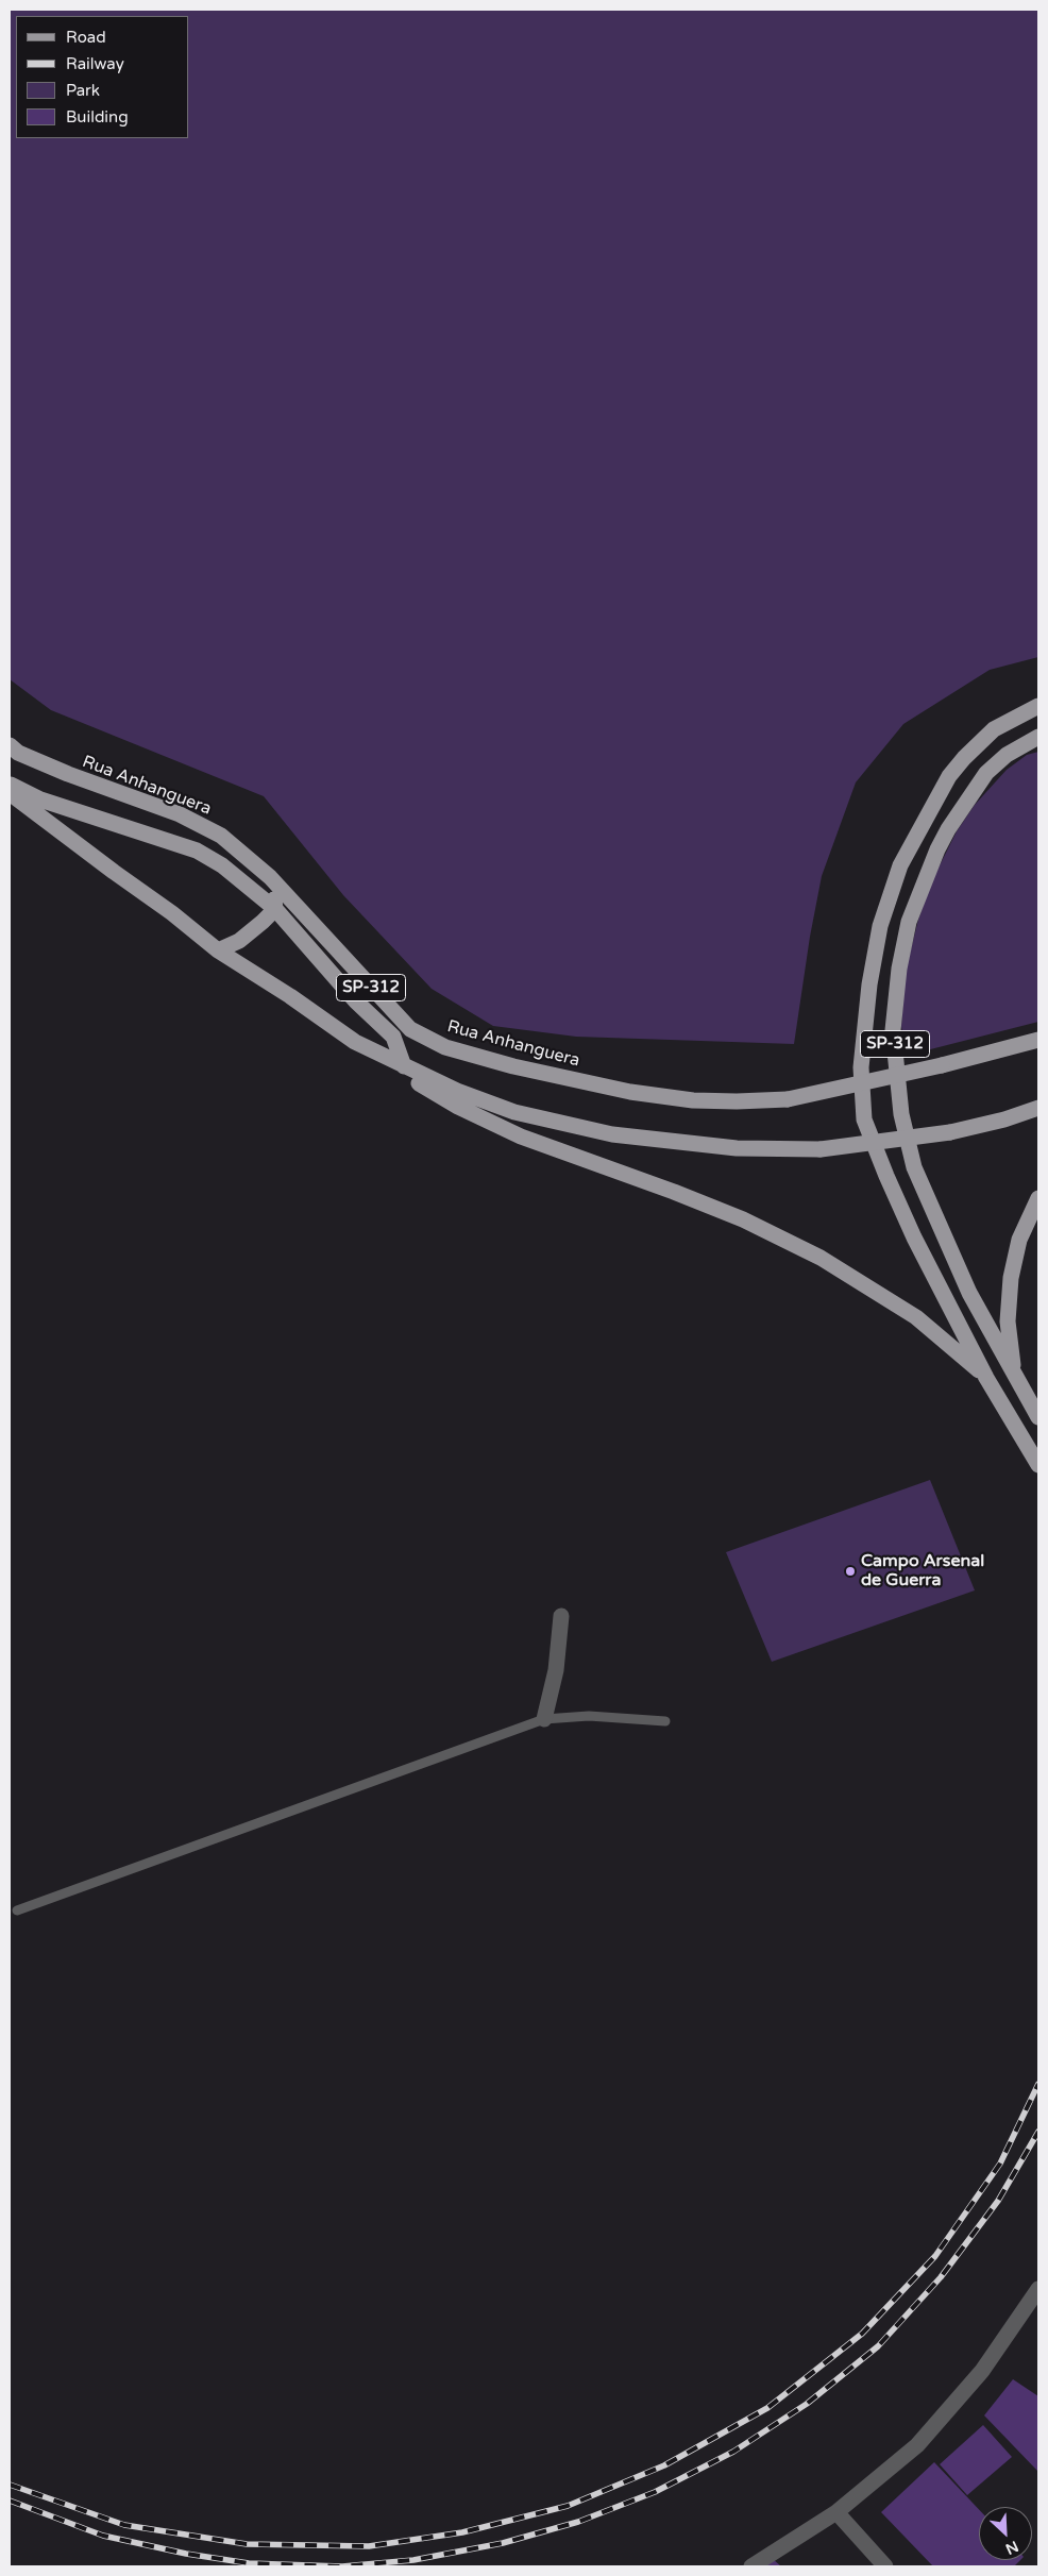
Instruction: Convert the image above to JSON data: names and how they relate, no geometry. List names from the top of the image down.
{
  "streets": {
    "main road": ["Rua Anhanguera", "SP-312"]
  },
  "places": ["Campo Arsenal de Guerra"],
  "legend": [
    "Road",
    "Railway",
    "Park",
    "Building"
  ],
  "north": "bottom right"
}
